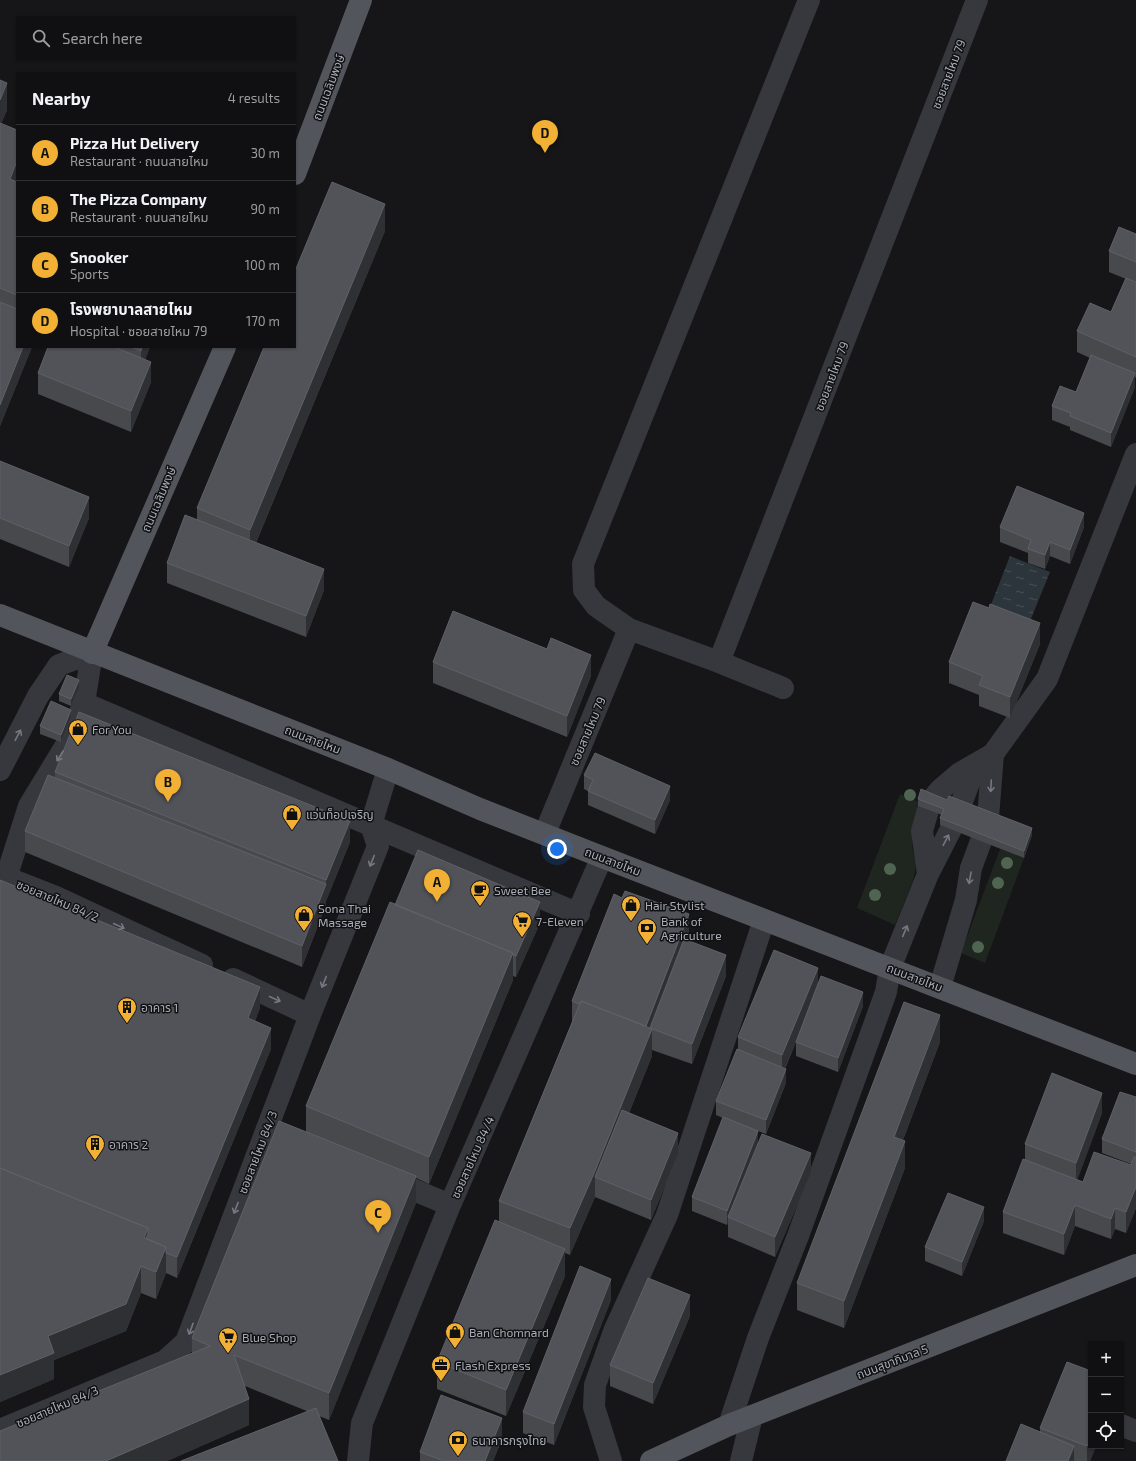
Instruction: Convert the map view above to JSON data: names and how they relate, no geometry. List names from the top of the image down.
{
  "streets": {
    "main road": ["ถนนเฉลิมพงษ์", "ถนนสายไหม", "ถนนสุขาภิบาล 5"],
    "street": [
      "ซอยสายไหม 79",
      "ซอยสายไหม 84/2",
      "ซอยสายไหม 84/3",
      "ซอยสายไหม 84/4"
    ]
  },
  "crossings": [
    ["ซอยสายไหม 79", "ถนนสายไหม"],
    ["ถนนเฉลิมพงษ์", "ถนนสายไหม"],
    ["ถนนเฉลิมพงษ์", "ซอยสายไหม 84/2"],
    ["ถนนสายไหม", "ซอยสายไหม 84/2"],
    ["ถนนสายไหม", "ซอยสายไหม 84/4"],
    ["ซอยสายไหม 84/2", "ซอยสายไหม 84/3"]
  ],
  "one_way": ["ซอยสายไหม 84/3"],
  "places": {
    "shop": [
      "For You",
      "แว่นท็อปเจริญ",
      "Hair Stylist",
      "Sona Thai Massage",
      "Ban Chomnard"
    ],
    "cafe": ["Sweet Bee"],
    "supermarket": ["7-Eleven", "Blue Shop"],
    "bank": ["Bank of Agriculture", "ธนาคารกรุงไทย"],
    "building": ["อาคาร 1", "อาคาร 2"],
    "office": ["Flash Express"]
  },
  "page": {
    "search": "Search here",
    "heading": ["Nearby", "4 results"],
    "pins": [
      "D",
      "B",
      "A",
      "C"
    ],
    "list": [
      {
        "mark": "A",
        "name": "Pizza Hut Delivery",
        "note": "Restaurant · ถนนสายไหม",
        "value": "30 m"
      },
      {
        "mark": "B",
        "name": "The Pizza Company",
        "note": "Restaurant · ถนนสายไหม",
        "value": "90 m"
      },
      {
        "mark": "C",
        "name": "Snooker",
        "note": "Sports",
        "value": "100 m"
      },
      {
        "mark": "D",
        "name": "โรงพยาบาลสายไหม",
        "note": "Hospital · ซอยสายไหม 79",
        "value": "170 m"
      }
    ],
    "map_buttons": ["+", "−"]
  }
}
